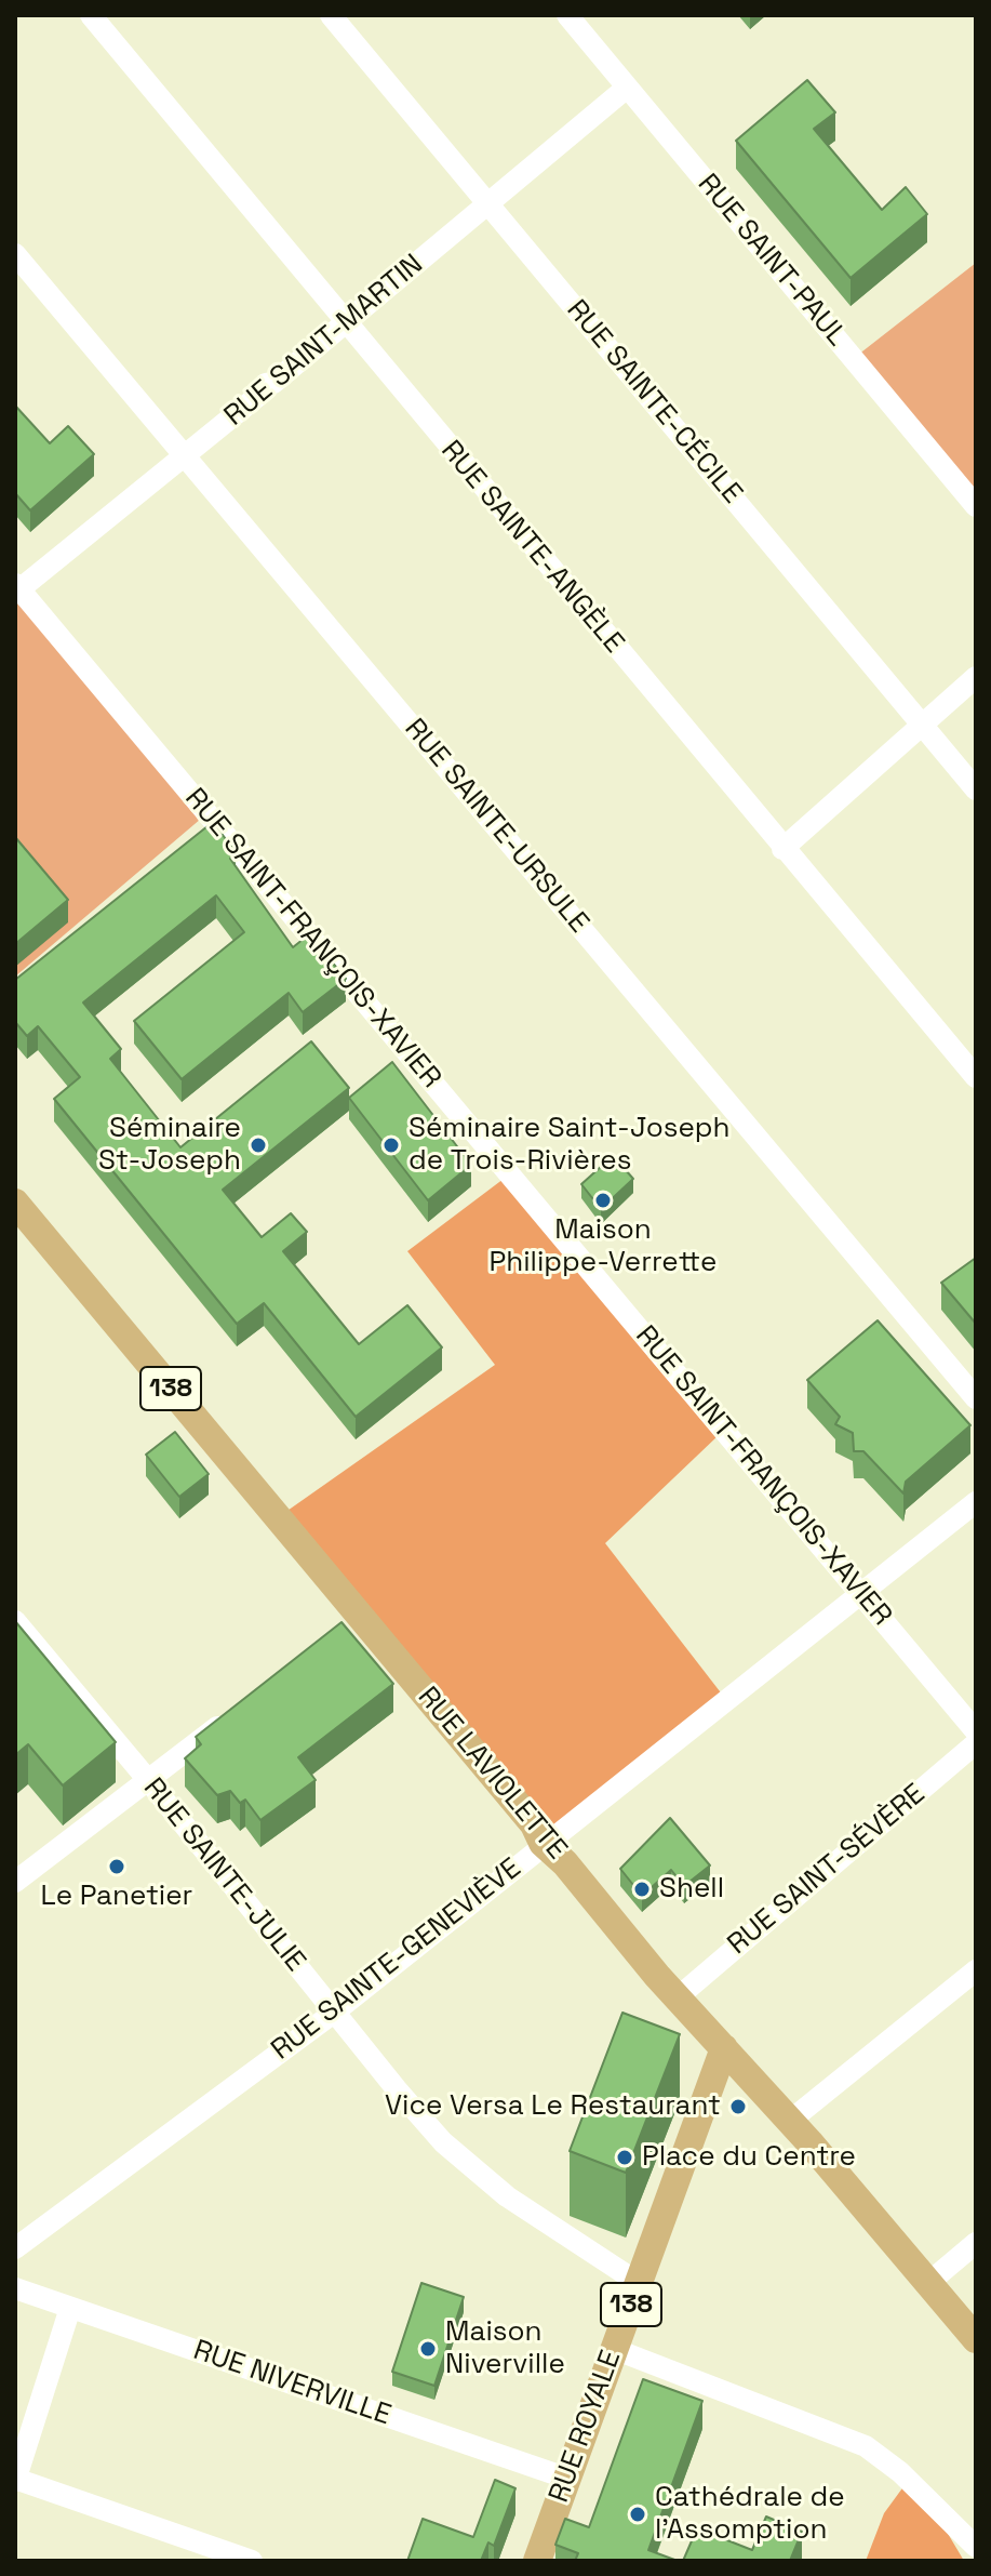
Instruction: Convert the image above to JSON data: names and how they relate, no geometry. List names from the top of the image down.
{
  "streets": {
    "main road": ["138", "RUE LAVIOLETTE", "RUE ROYALE"],
    "street": [
      "RUE SAINT-PAUL",
      "RUE SAINT-MARTIN",
      "RUE SAINTE-CÉCILE",
      "RUE SAINTE-ANGÈLE",
      "RUE SAINTE-URSULE",
      "RUE SAINT-FRANÇOIS-XAVIER",
      "RUE SAINT-SÉVÈRE",
      "RUE SAINTE-JULIE",
      "RUE SAINTE-GENEVIÈVE",
      "RUE NIVERVILLE"
    ]
  },
  "crossings": [
    ["RUE SAINT-PAUL", "RUE SAINT-MARTIN"],
    ["RUE SAINT-MARTIN", "RUE SAINTE-CÉCILE"],
    ["RUE SAINT-MARTIN", "RUE SAINTE-ANGÈLE"],
    ["RUE SAINT-MARTIN", "RUE SAINTE-URSULE"],
    ["RUE SAINT-MARTIN", "RUE SAINT-FRANÇOIS-XAVIER"],
    ["RUE SAINT-FRANÇOIS-XAVIER", "RUE SAINTE-GENEVIÈVE"],
    ["RUE LAVIOLETTE", "RUE SAINT-SÉVÈRE"],
    ["RUE LAVIOLETTE", "RUE SAINTE-GENEVIÈVE"],
    ["RUE LAVIOLETTE", "RUE ROYALE"],
    ["RUE SAINTE-JULIE", "RUE SAINTE-GENEVIÈVE"],
    ["RUE SAINTE-JULIE", "RUE ROYALE"],
    ["RUE NIVERVILLE", "RUE ROYALE"]
  ],
  "places": [
    "Séminaire St-Joseph",
    "Séminaire Saint-Joseph de Trois‑Rivières",
    "Maison Philippe-Verrette",
    "Le Panetier",
    "Shell",
    "Vice Versa Le Restaurant",
    "Place du Centre",
    "Maison Niverville",
    "Cathédrale de l'Assomption"
  ]
}
